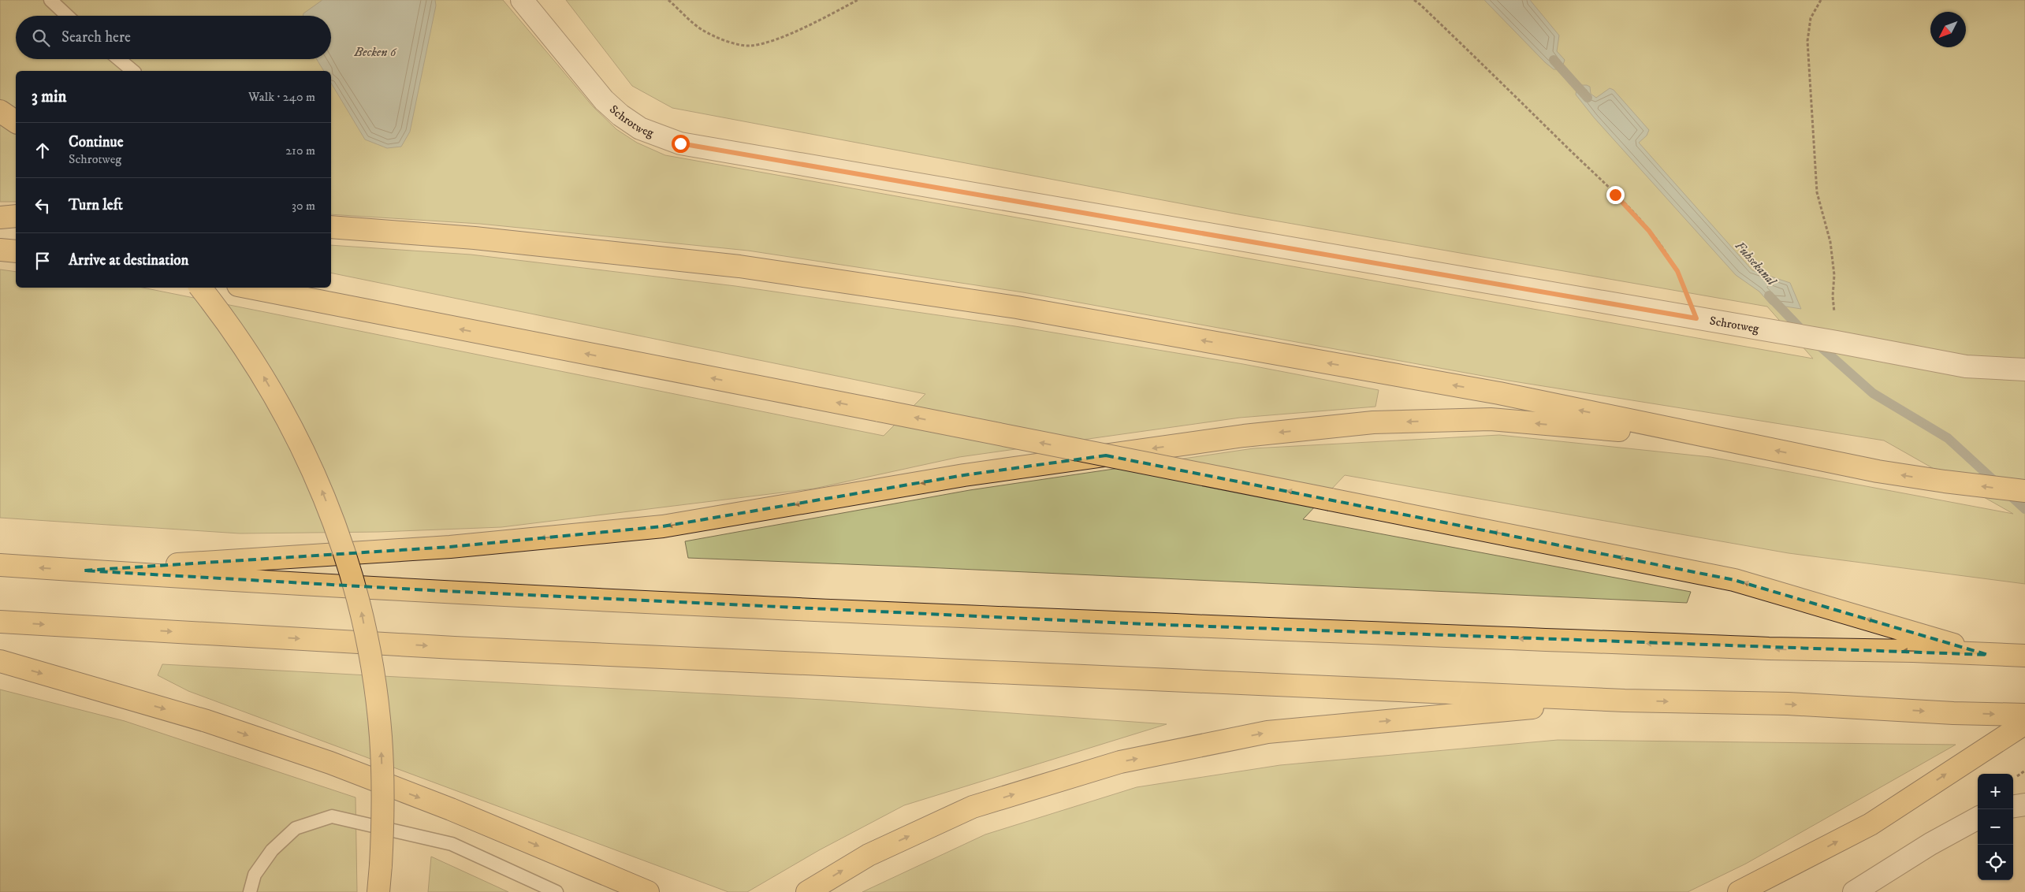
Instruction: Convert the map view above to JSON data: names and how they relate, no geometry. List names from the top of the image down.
{
  "streets": {
    "street": ["Schrotweg"]
  },
  "water": ["Becken 6", "Fuhsekanal"],
  "north": "bottom left",
  "page": {
    "search": "Search here",
    "heading": ["3 min", "Walk · 240 m"],
    "list": [
      ["Continue", "Schrotweg", "210 m"],
      ["Turn left", "30 m"],
      "Arrive at destination"
    ],
    "map_buttons": ["+", "−"]
  }
}
